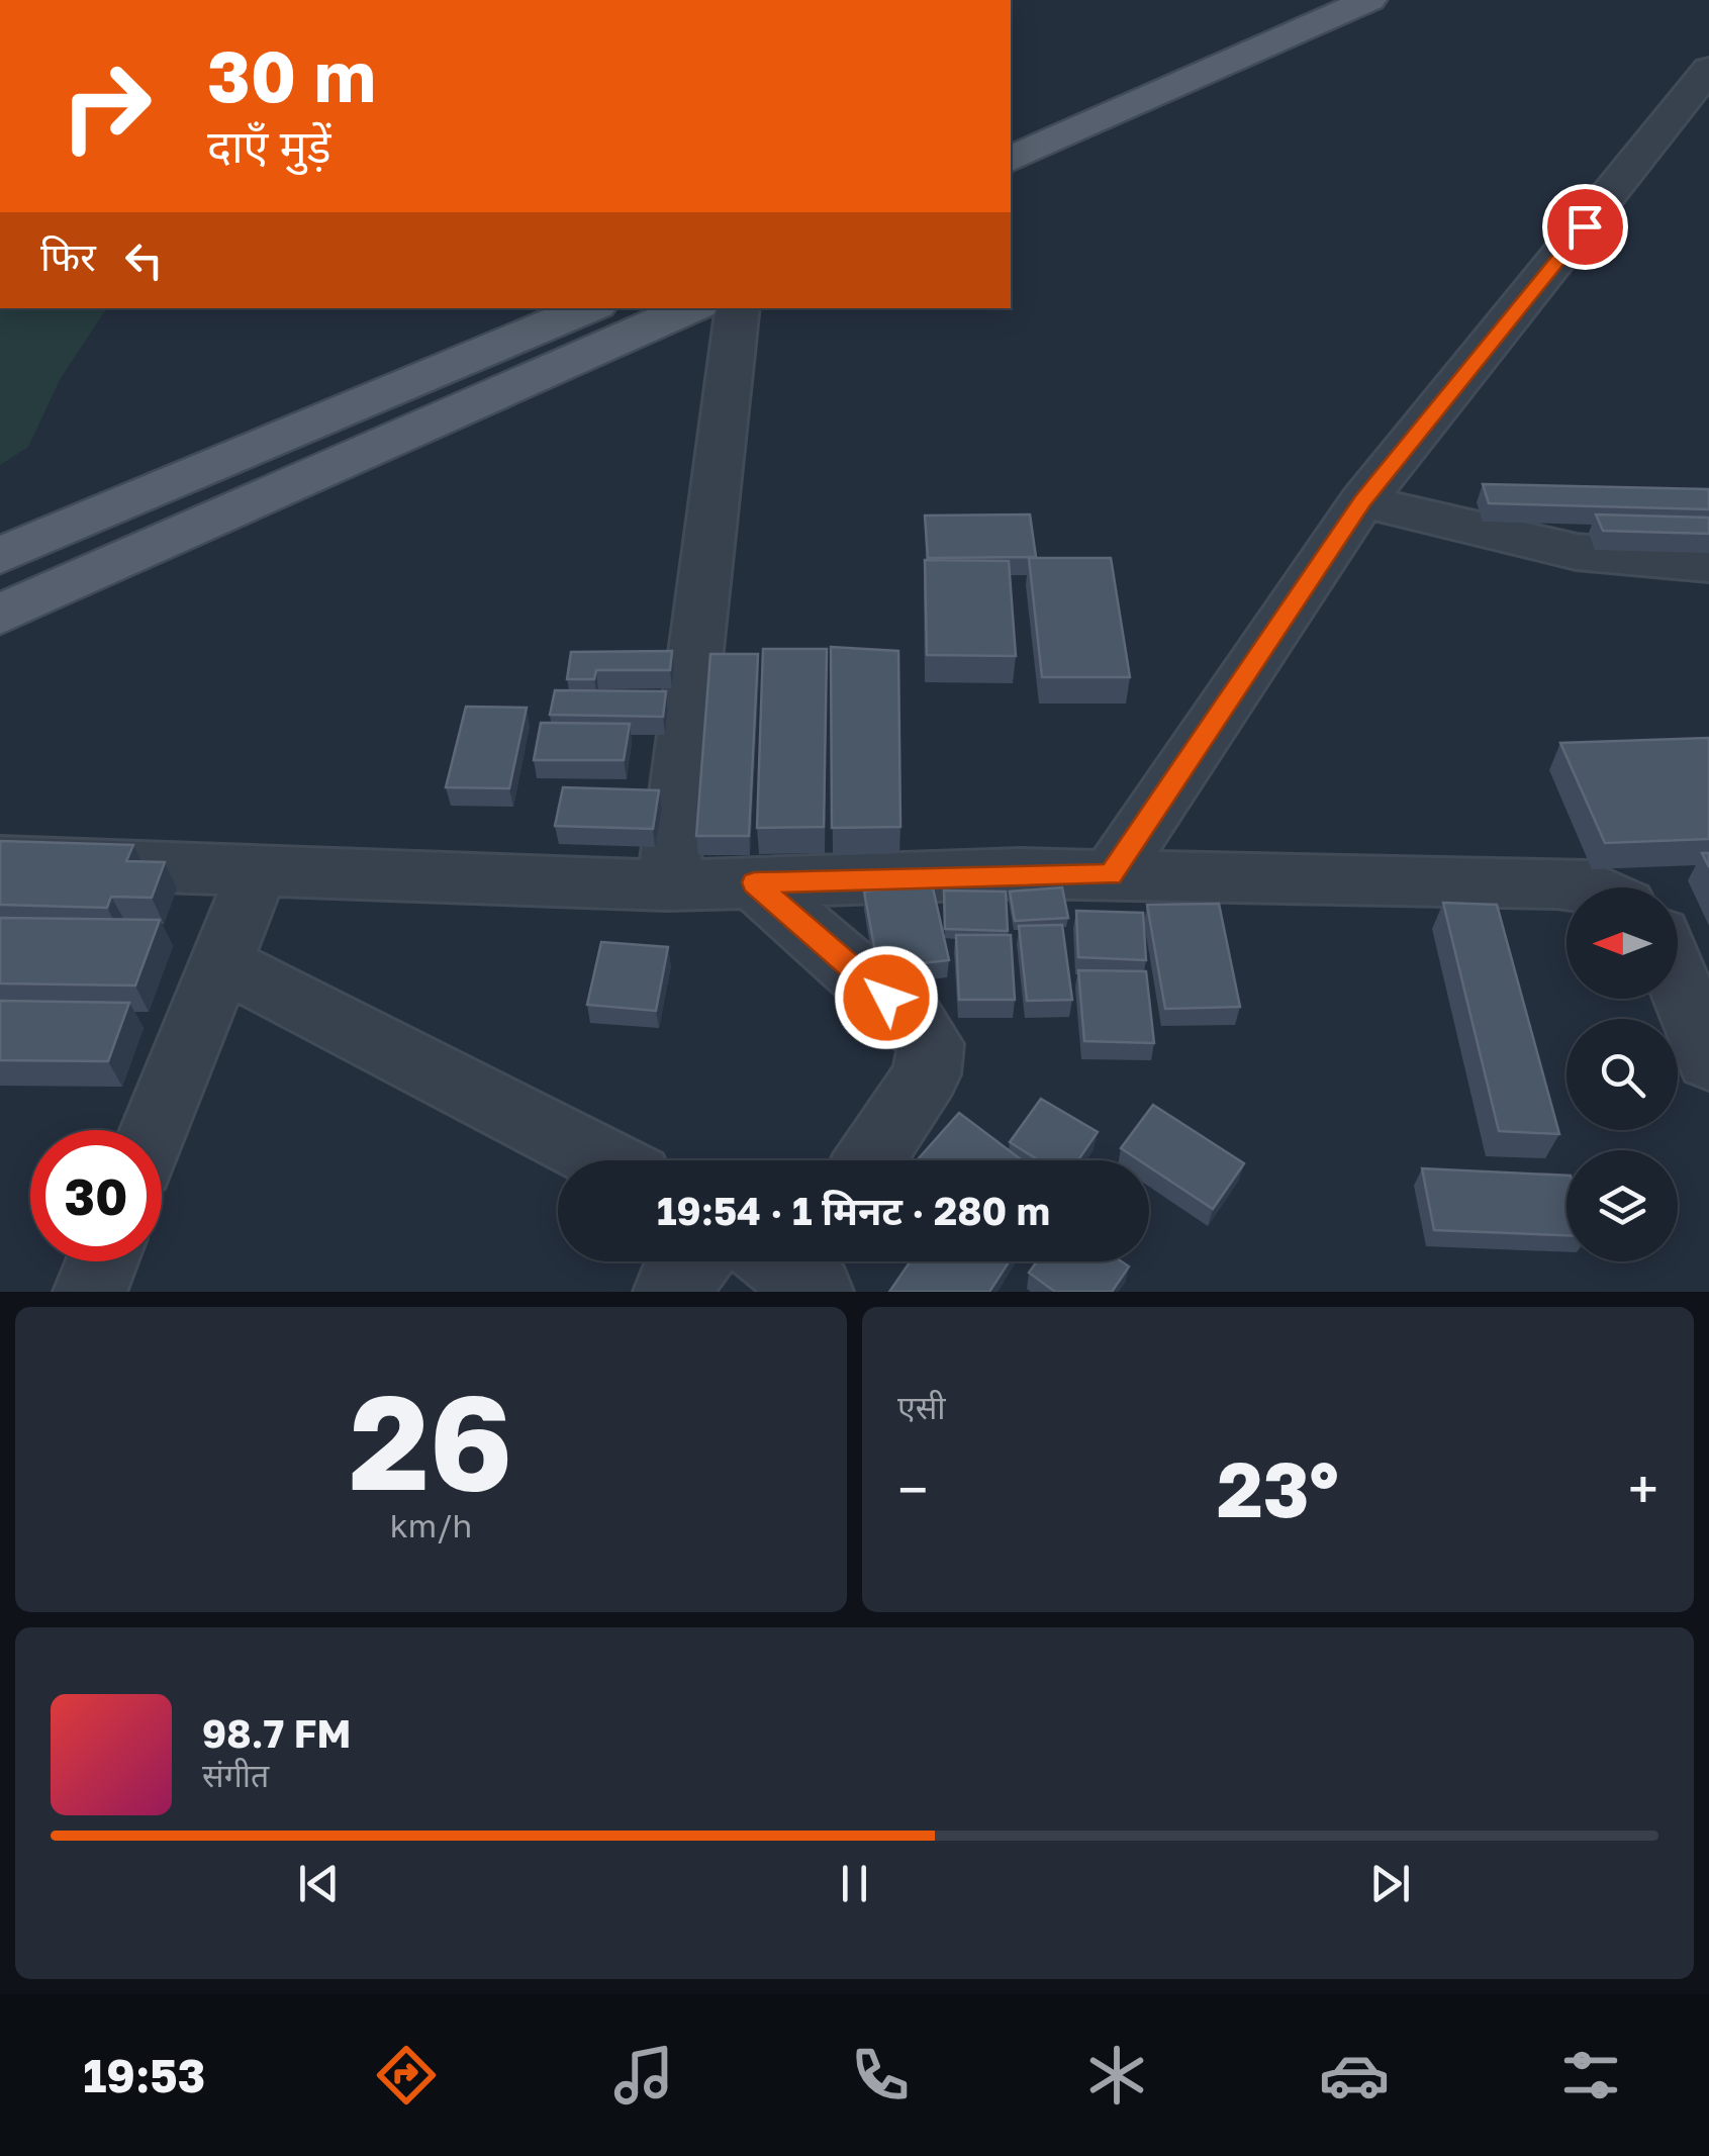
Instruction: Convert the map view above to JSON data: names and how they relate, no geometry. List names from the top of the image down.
{
  "north": "left",
  "page": {
    "turn": ["30 m", "दाएँ मुड़ें"],
    "then": "फिर",
    "limit": "30",
    "trip": "19:54 · 1 मिनट · 280 m",
    "tile": [
      ["26", "km/h"],
      "एसी"
    ],
    "heat": ["−", "23°", "+"],
    "song": ["98.7 FM", "संगीत"],
    "tabs": "19:53"
  }
}
